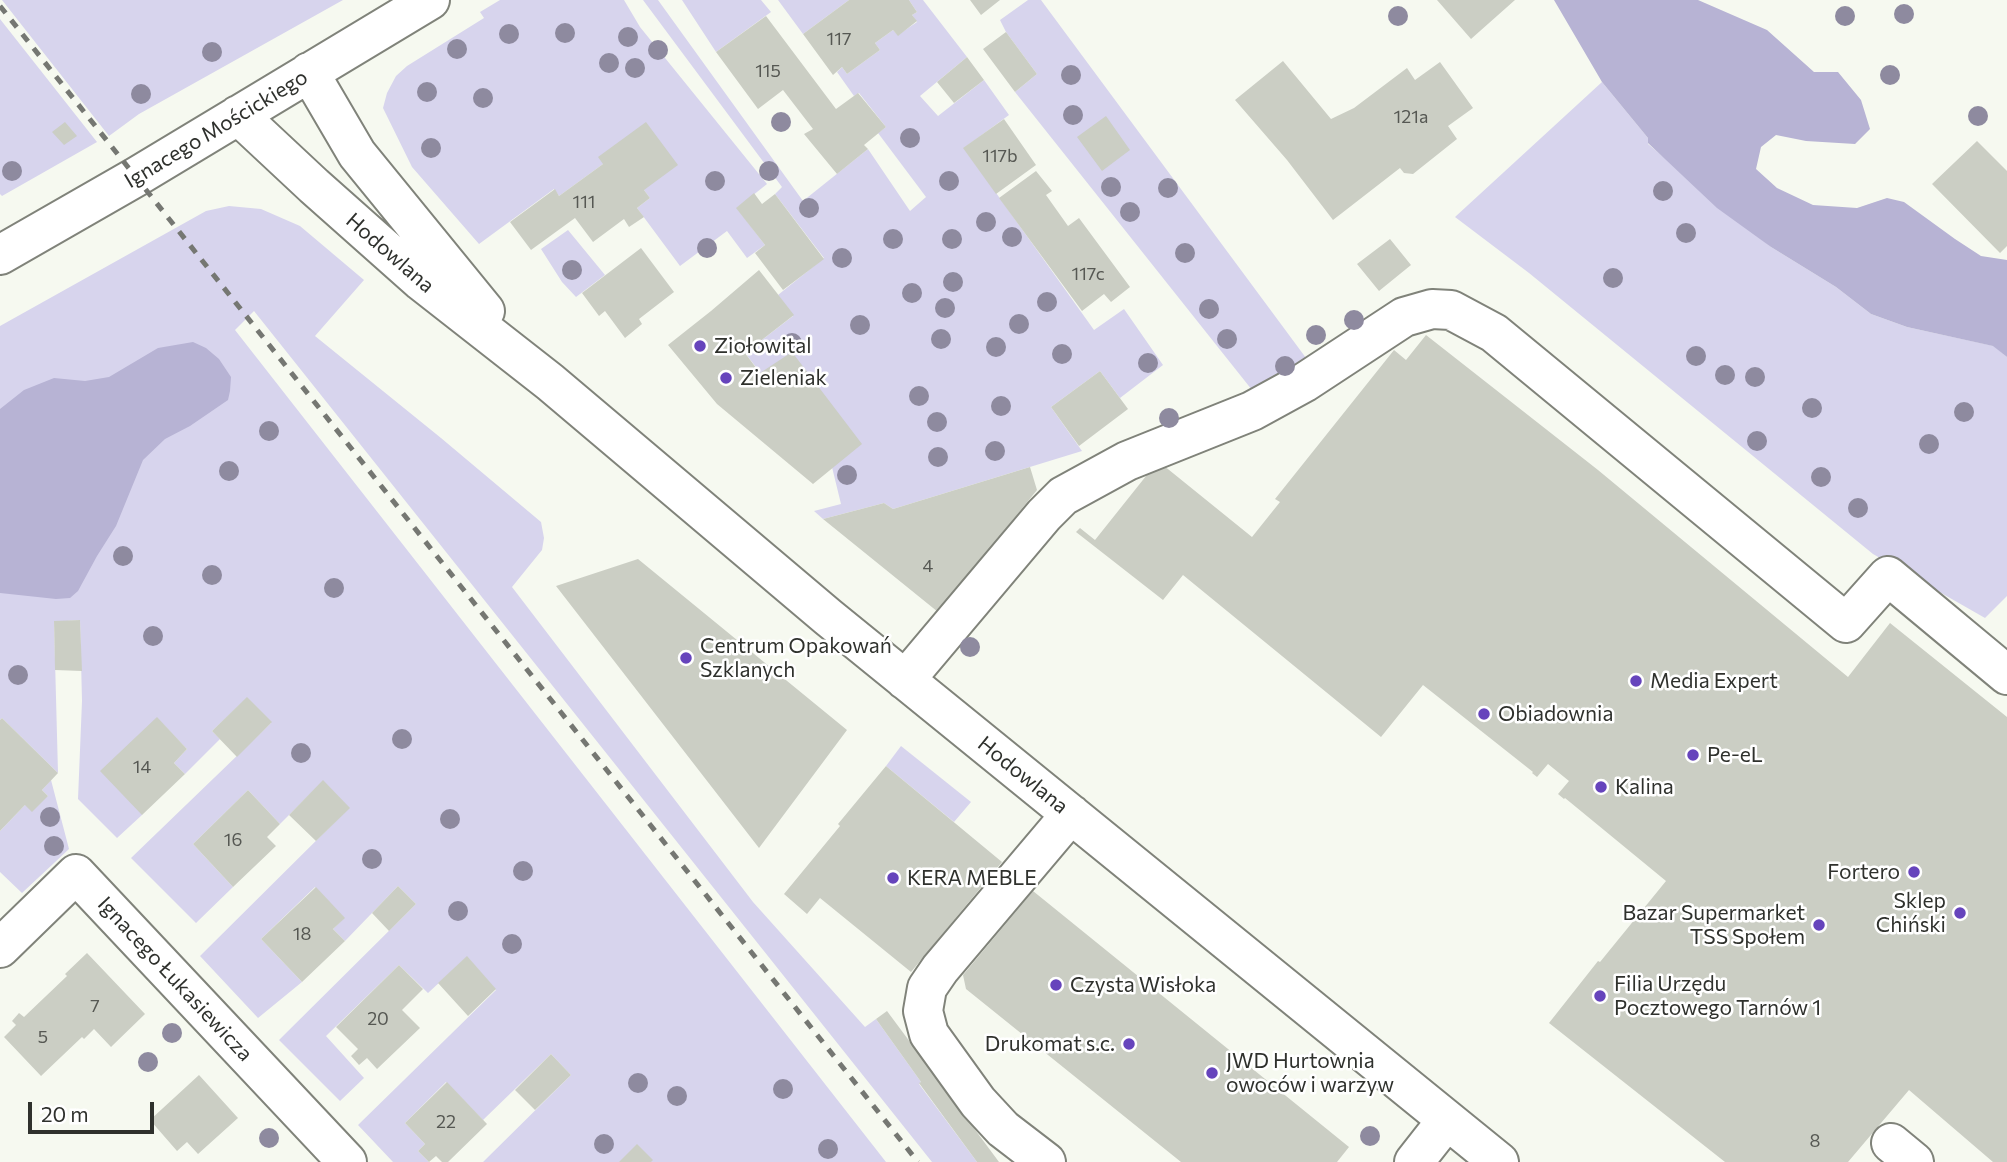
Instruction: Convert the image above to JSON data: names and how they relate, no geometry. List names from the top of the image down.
{
  "streets": {
    "street": ["Ignacego Mościckiego", "Hodowlana", "Ignacego Łukasiewicza"]
  },
  "crossings": [
    ["Ignacego Mościckiego", "Hodowlana"]
  ],
  "places": [
    "Ziołowital",
    "Zieleniak",
    "Centrum Opakowań Szklanych",
    "Media Expert",
    "Obiadownia",
    "Pe-eL",
    "Kalina",
    "Fortero",
    "KERA MEBLE",
    "Sklep Chiński",
    "Bazar Supermarket TSS Społem",
    "Czysta Wisłoka",
    "Filia Urzędu Pocztowego Tarnów 1",
    "Drukomat s.c.",
    "JWD Hurtownia owoców i warzyw"
  ],
  "house_numbers": [
    "117",
    "115",
    "121a",
    "117b",
    "111",
    "117c",
    "4",
    "14",
    "16",
    "18",
    "7",
    "20",
    "5",
    "22",
    "8"
  ],
  "scale_bar": "20 m"
}
